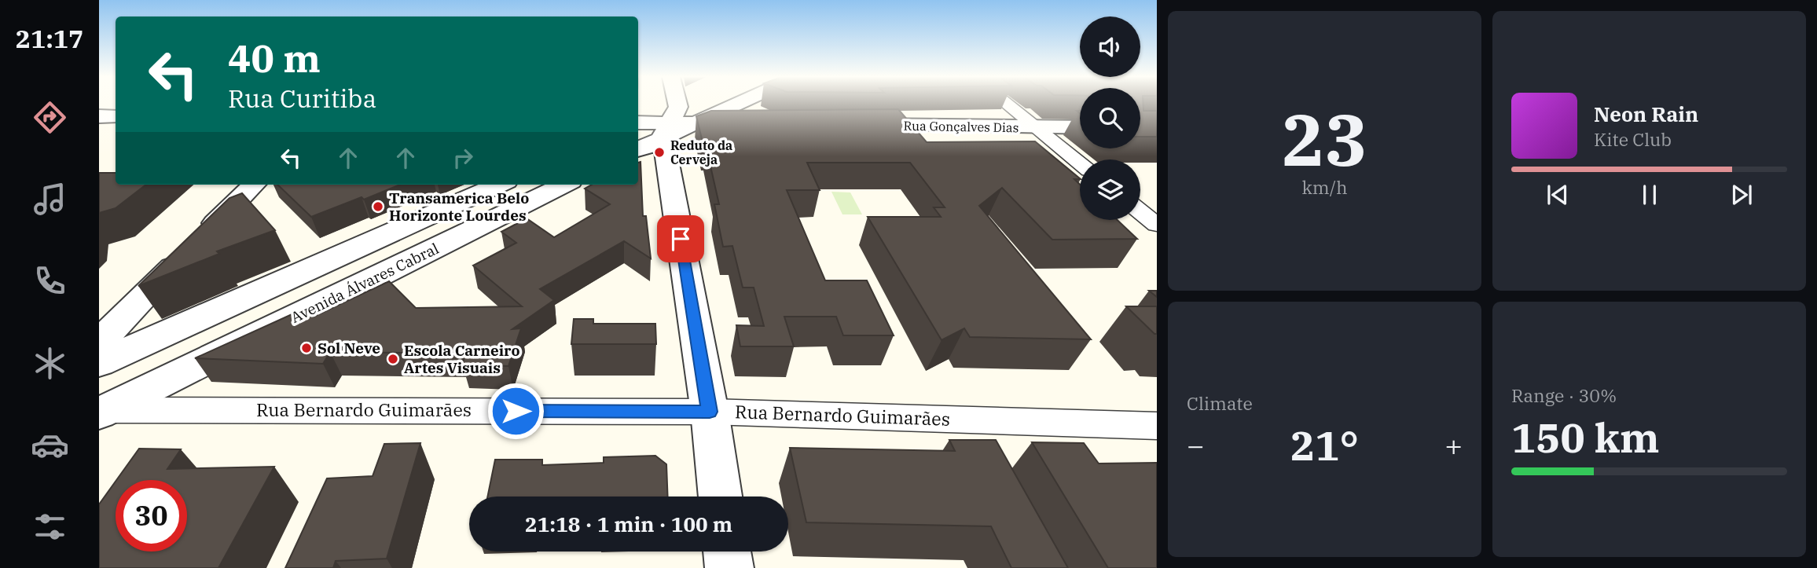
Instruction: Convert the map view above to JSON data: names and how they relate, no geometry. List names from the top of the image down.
{
  "streets": {
    "street": ["Rua Gonçalves Dias", "Avenida Álvares Cabral", "Rua Bernardo Guimarães"]
  },
  "crossings": [
    ["Avenida Álvares Cabral", "Rua Bernardo Guimarães"]
  ],
  "places": [
    "Reduto da Cerveja",
    "Transamerica Belo Horizonte Lourdes",
    "Sol Neve",
    "Escola Carneiro Artes Visuais"
  ],
  "page": {
    "tabs": "21:17",
    "tile": [
      ["23", "km/h"],
      "Climate",
      ["Range · 30%", "150 km"]
    ],
    "turn": ["40 m", "Rua Curitiba"],
    "song": ["Neon Rain", "Kite Club"],
    "heat": ["−", "21°", "+"],
    "limit": "30",
    "trip": "21:18 · 1 min · 100 m"
  }
}
